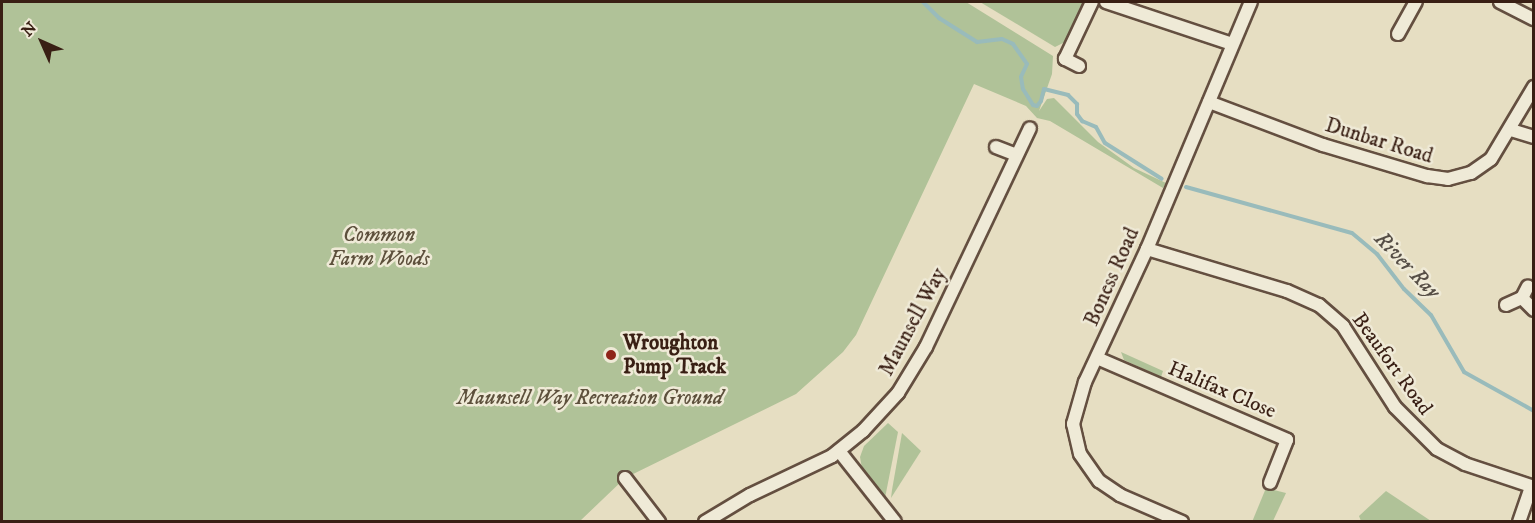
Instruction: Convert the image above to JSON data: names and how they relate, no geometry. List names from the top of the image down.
{
  "streets": {
    "street": [
      "Dunbar Road",
      "Boness Road",
      "Maunsell Way",
      "Beaufort Road",
      "Halifax Close"
    ]
  },
  "crossings": [
    ["Dunbar Road", "Boness Road"],
    ["Boness Road", "Beaufort Road"],
    ["Boness Road", "Halifax Close"]
  ],
  "water": ["River Ray"],
  "parks": ["Common Farm Woods", "Maunsell Way Recreation Ground"],
  "places": ["Wroughton Pump Track"],
  "north": "top left"
}
